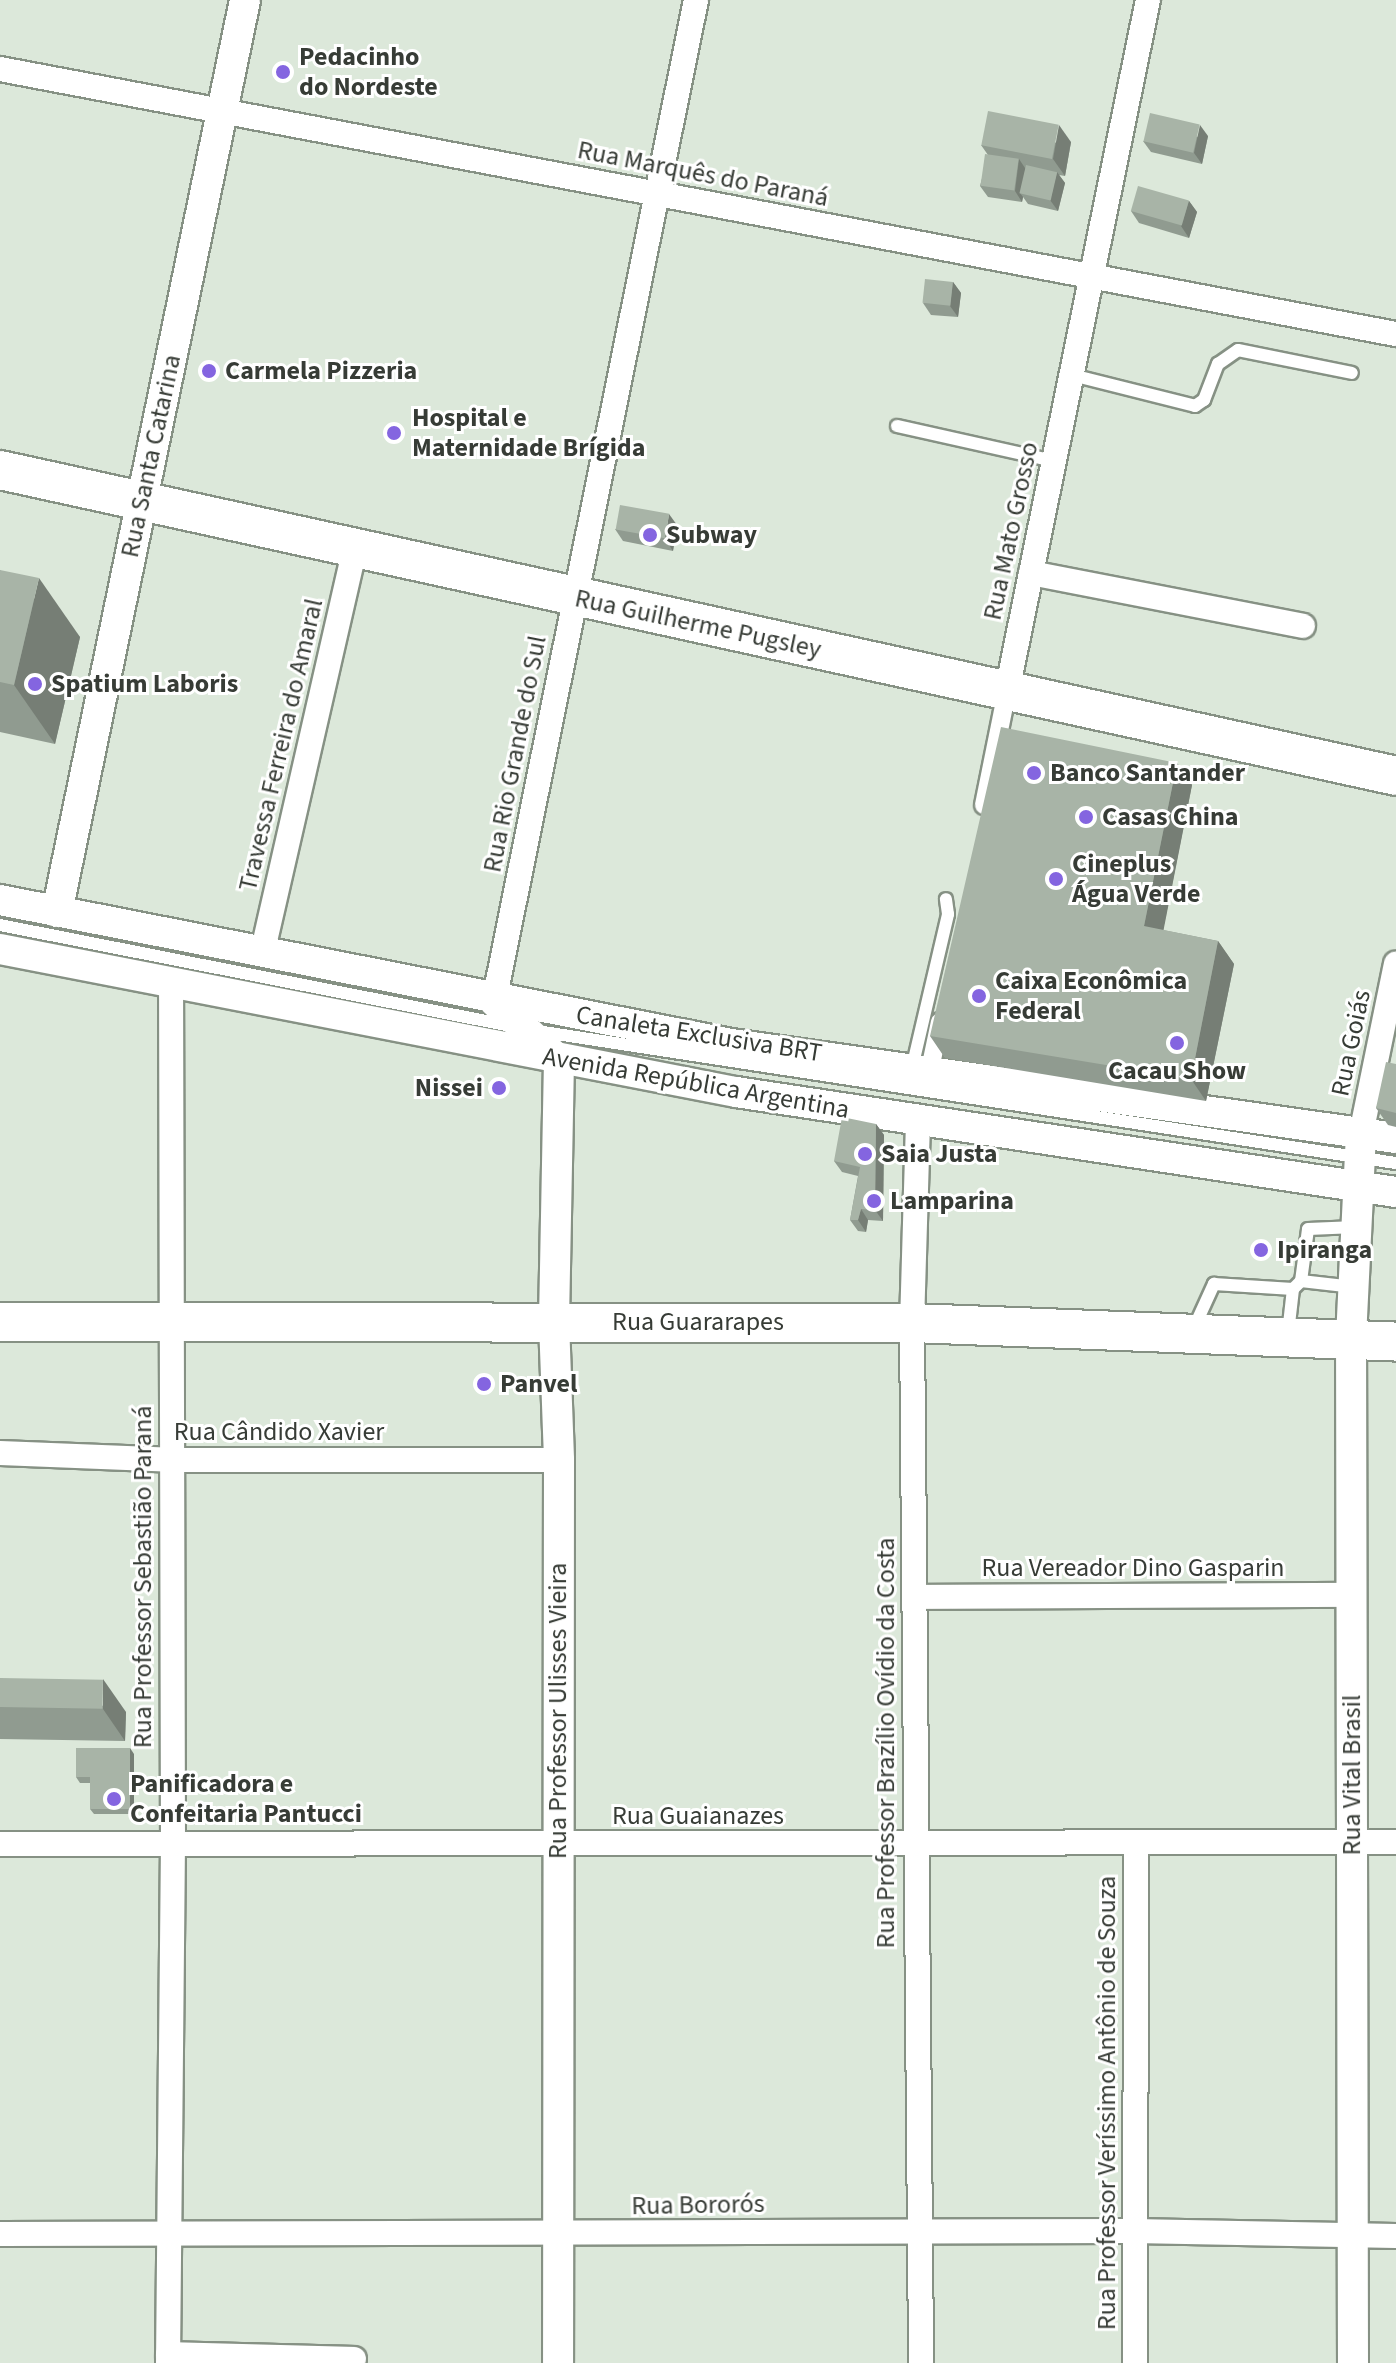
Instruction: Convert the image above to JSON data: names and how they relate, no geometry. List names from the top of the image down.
{
  "streets": {
    "main road": ["Rua Guilherme Pugsley", "Rua Guararapes"],
    "street": [
      "Rua Marquês do Paraná",
      "Rua Santa Catarina",
      "Rua Mato Grosso",
      "Travessa Ferreira do Amaral",
      "Rua Rio Grande do Sul",
      "Rua Goiás",
      "Avenida República Argentina",
      "Rua Cândido Xavier",
      "Rua Vereador Dino Gasparin",
      "Rua Professor Sebastião Paraná",
      "Rua Professor Ulisses Vieira",
      "Rua Professor Brazílio Ovídio da Costa",
      "Rua Vital Brasil",
      "Rua Guaianazes",
      "Rua Professor Veríssimo Antônio de Souza",
      "Rua Bororós"
    ],
    "lane": ["Canaleta Exclusiva BRT"]
  },
  "crossings": [
    ["Rua Marquês do Paraná", "Rua Santa Catarina"],
    ["Rua Marquês do Paraná", "Rua Mato Grosso"],
    ["Rua Marquês do Paraná", "Rua Rio Grande do Sul"],
    ["Rua Santa Catarina", "Rua Guilherme Pugsley"],
    ["Rua Santa Catarina", "Avenida República Argentina"],
    ["Rua Mato Grosso", "Rua Guilherme Pugsley"],
    ["Rua Guilherme Pugsley", "Travessa Ferreira do Amaral"],
    ["Rua Guilherme Pugsley", "Rua Rio Grande do Sul"],
    ["Travessa Ferreira do Amaral", "Avenida República Argentina"],
    ["Rua Rio Grande do Sul", "Avenida República Argentina"],
    ["Canaleta Exclusiva BRT", "Rua Goiás"],
    ["Canaleta Exclusiva BRT", "Avenida República Argentina"],
    ["Canaleta Exclusiva BRT", "Rua Vital Brasil"],
    ["Rua Goiás", "Avenida República Argentina"],
    ["Rua Goiás", "Rua Vital Brasil"],
    ["Avenida República Argentina", "Rua Professor Sebastião Paraná"],
    ["Avenida República Argentina", "Rua Professor Ulisses Vieira"],
    ["Avenida República Argentina", "Rua Professor Brazílio Ovídio da Costa"],
    ["Avenida República Argentina", "Rua Vital Brasil"],
    ["Rua Guararapes", "Rua Professor Sebastião Paraná"],
    ["Rua Guararapes", "Rua Professor Ulisses Vieira"],
    ["Rua Guararapes", "Rua Professor Brazílio Ovídio da Costa"],
    ["Rua Guararapes", "Rua Vital Brasil"],
    ["Rua Cândido Xavier", "Rua Professor Sebastião Paraná"],
    ["Rua Cândido Xavier", "Rua Professor Ulisses Vieira"],
    ["Rua Vereador Dino Gasparin", "Rua Professor Brazílio Ovídio da Costa"],
    ["Rua Vereador Dino Gasparin", "Rua Vital Brasil"],
    ["Rua Professor Sebastião Paraná", "Rua Guaianazes"],
    ["Rua Professor Sebastião Paraná", "Rua Bororós"],
    ["Rua Professor Ulisses Vieira", "Rua Guaianazes"],
    ["Rua Professor Ulisses Vieira", "Rua Bororós"],
    ["Rua Professor Brazílio Ovídio da Costa", "Rua Guaianazes"],
    ["Rua Professor Brazílio Ovídio da Costa", "Rua Bororós"],
    ["Rua Vital Brasil", "Rua Guaianazes"],
    ["Rua Vital Brasil", "Rua Bororós"],
    ["Rua Guaianazes", "Rua Professor Veríssimo Antônio de Souza"],
    ["Rua Professor Veríssimo Antônio de Souza", "Rua Bororós"]
  ],
  "places": [
    "Pedacinho do Nordeste",
    "Carmela Pizzeria",
    "Hospital e Maternidade Brígida",
    "Subway",
    "Spatium Laboris",
    "Banco Santander",
    "Casas China",
    "Cineplus Água Verde",
    "Caixa Econômica Federal",
    "Cacau Show",
    "Nissei",
    "Saia Justa",
    "Lamparina",
    "Ipiranga",
    "Panvel",
    "Panificadora e Confeitaria Pantucci"
  ]
}
